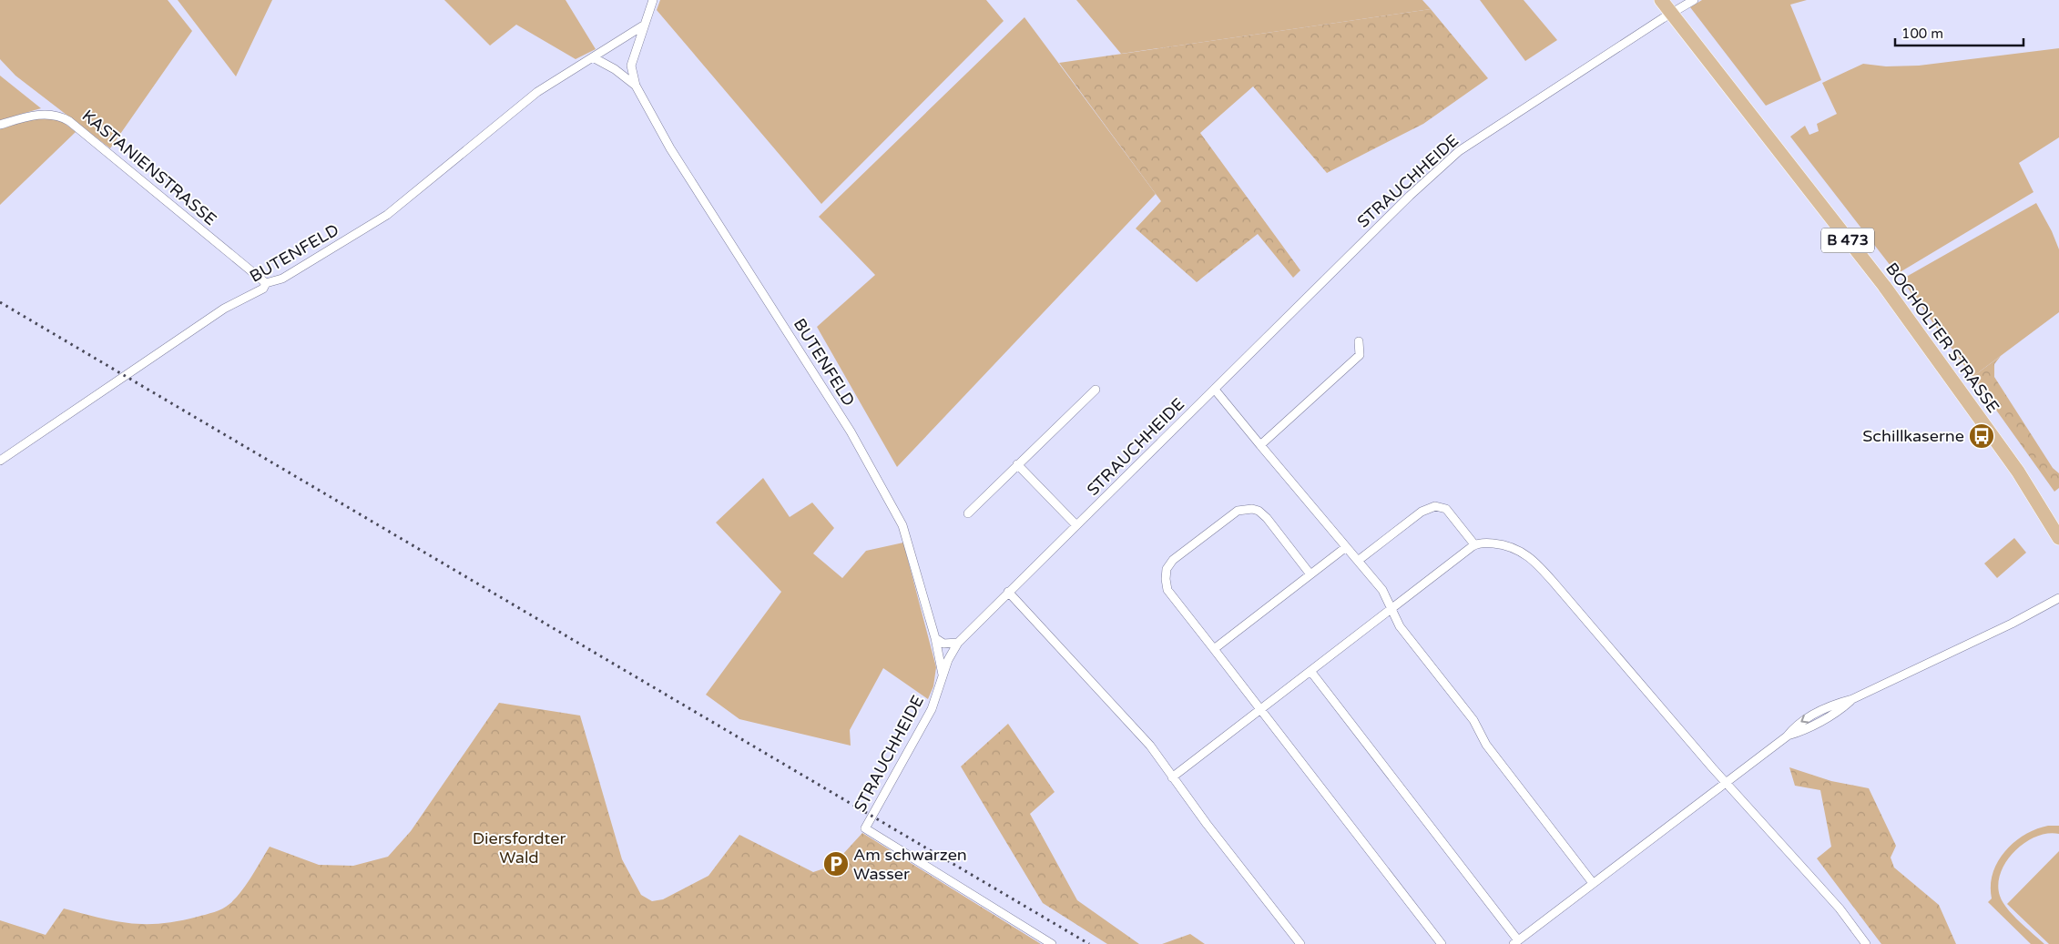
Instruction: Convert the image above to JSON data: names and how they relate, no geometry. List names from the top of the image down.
{
  "streets": {
    "main road": ["B 473", "BOCHOLTER STRASSE"],
    "street": ["KASTANIENSTRASSE", "STRAUCHHEIDE", "BUTENFELD"]
  },
  "crossings": [
    ["KASTANIENSTRASSE", "BUTENFELD"],
    ["STRAUCHHEIDE", "BUTENFELD"],
    ["STRAUCHHEIDE", "BOCHOLTER STRASSE"]
  ],
  "parks": ["Diersfordter Wald"],
  "places": {
    "bus stop": ["Schillkaserne"],
    "parking": ["Am schwarzen Wasser"]
  },
  "scale_bar": "100 m"
}
